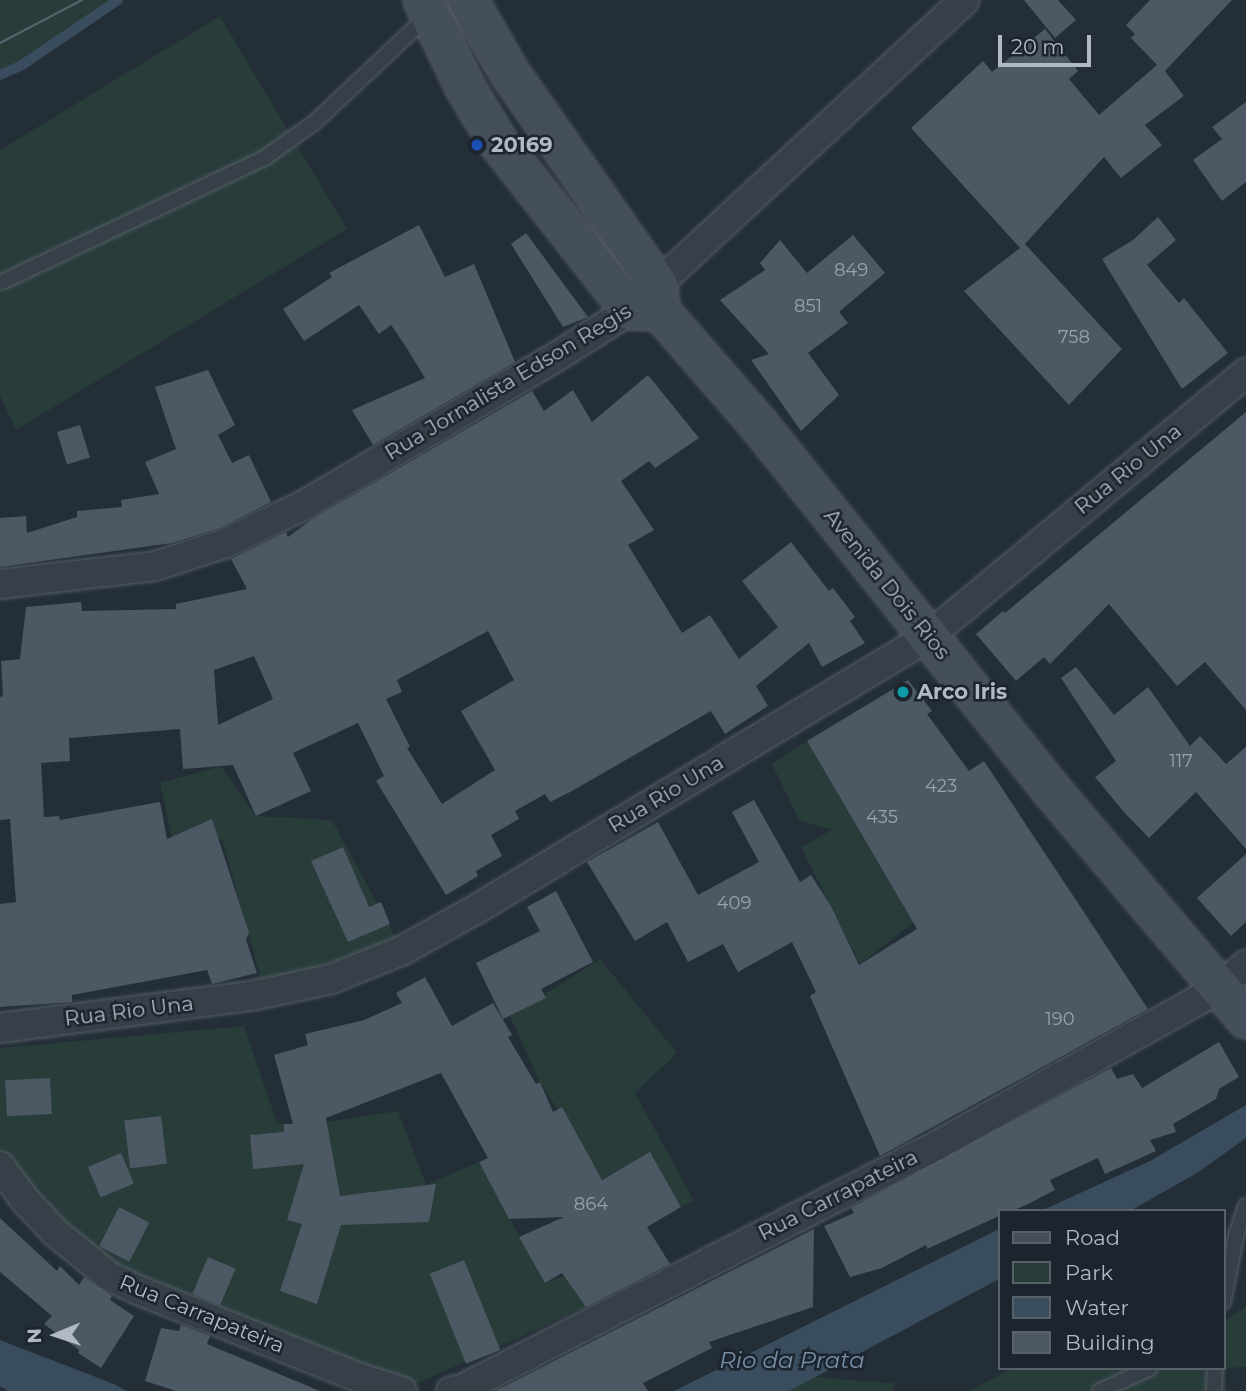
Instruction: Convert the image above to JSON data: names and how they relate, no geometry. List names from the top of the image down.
{
  "streets": {
    "main road": ["Avenida Dois Rios"],
    "street": ["Rua Jornalista Edson Regis", "Rua Rio Una", "Rua Carrapateira"]
  },
  "crossings": [
    ["Rua Jornalista Edson Regis", "Avenida Dois Rios"],
    ["Rua Rio Una", "Avenida Dois Rios"],
    ["Avenida Dois Rios", "Rua Carrapateira"]
  ],
  "water": ["Rio da Prata"],
  "places": ["20169", "Arco Iris"],
  "house_numbers": [
    "849",
    "851",
    "758",
    "117",
    "423",
    "435",
    "409",
    "190",
    "864"
  ],
  "legend": [
    "Road",
    "Park",
    "Water",
    "Building"
  ],
  "scale_bar": "20 m",
  "north": "left"
}
